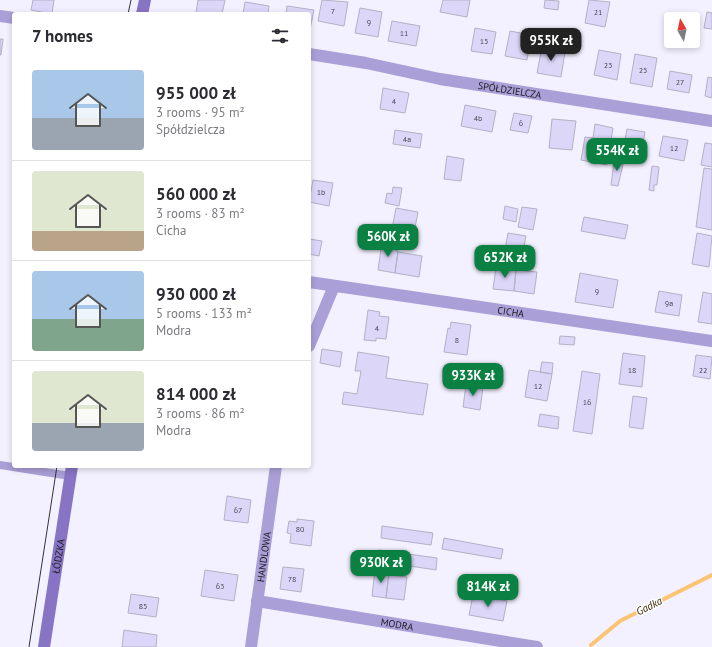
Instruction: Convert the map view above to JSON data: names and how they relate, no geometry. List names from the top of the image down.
{
  "streets": {
    "main road": ["ŁÓDZKA"],
    "street": [
      "SPÓŁDZIELCZA",
      "CICHA",
      "HANDLOWA",
      "MODRA"
    ]
  },
  "crossings": [
    ["HANDLOWA", "MODRA"]
  ],
  "water": ["Gadka"],
  "house_numbers": [
    "7",
    "21",
    "9",
    "11",
    "15",
    "23",
    "25",
    "27",
    "4",
    "4b",
    "6",
    "4a",
    "12",
    "1b",
    "9",
    "9a",
    "4",
    "8",
    "18",
    "22",
    "12",
    "16",
    "67",
    "80",
    "78",
    "63",
    "85"
  ],
  "north": "top",
  "page": {
    "heading": "7 homes",
    "price": [
      "955K zł",
      "554K zł",
      "560K zł",
      "652K zł",
      "933K zł",
      "930K zł",
      "814K zł"
    ],
    "list": [
      {
        "name": "955 000 zł",
        "note": "3 rooms · 95 m² · Spółdzielcza"
      },
      {
        "name": "560 000 zł",
        "note": "3 rooms · 83 m² · Cicha"
      },
      {
        "name": "930 000 zł",
        "note": "5 rooms · 133 m² · Modra"
      },
      {
        "name": "814 000 zł",
        "note": "3 rooms · 86 m² · Modra"
      }
    ]
  }
}
